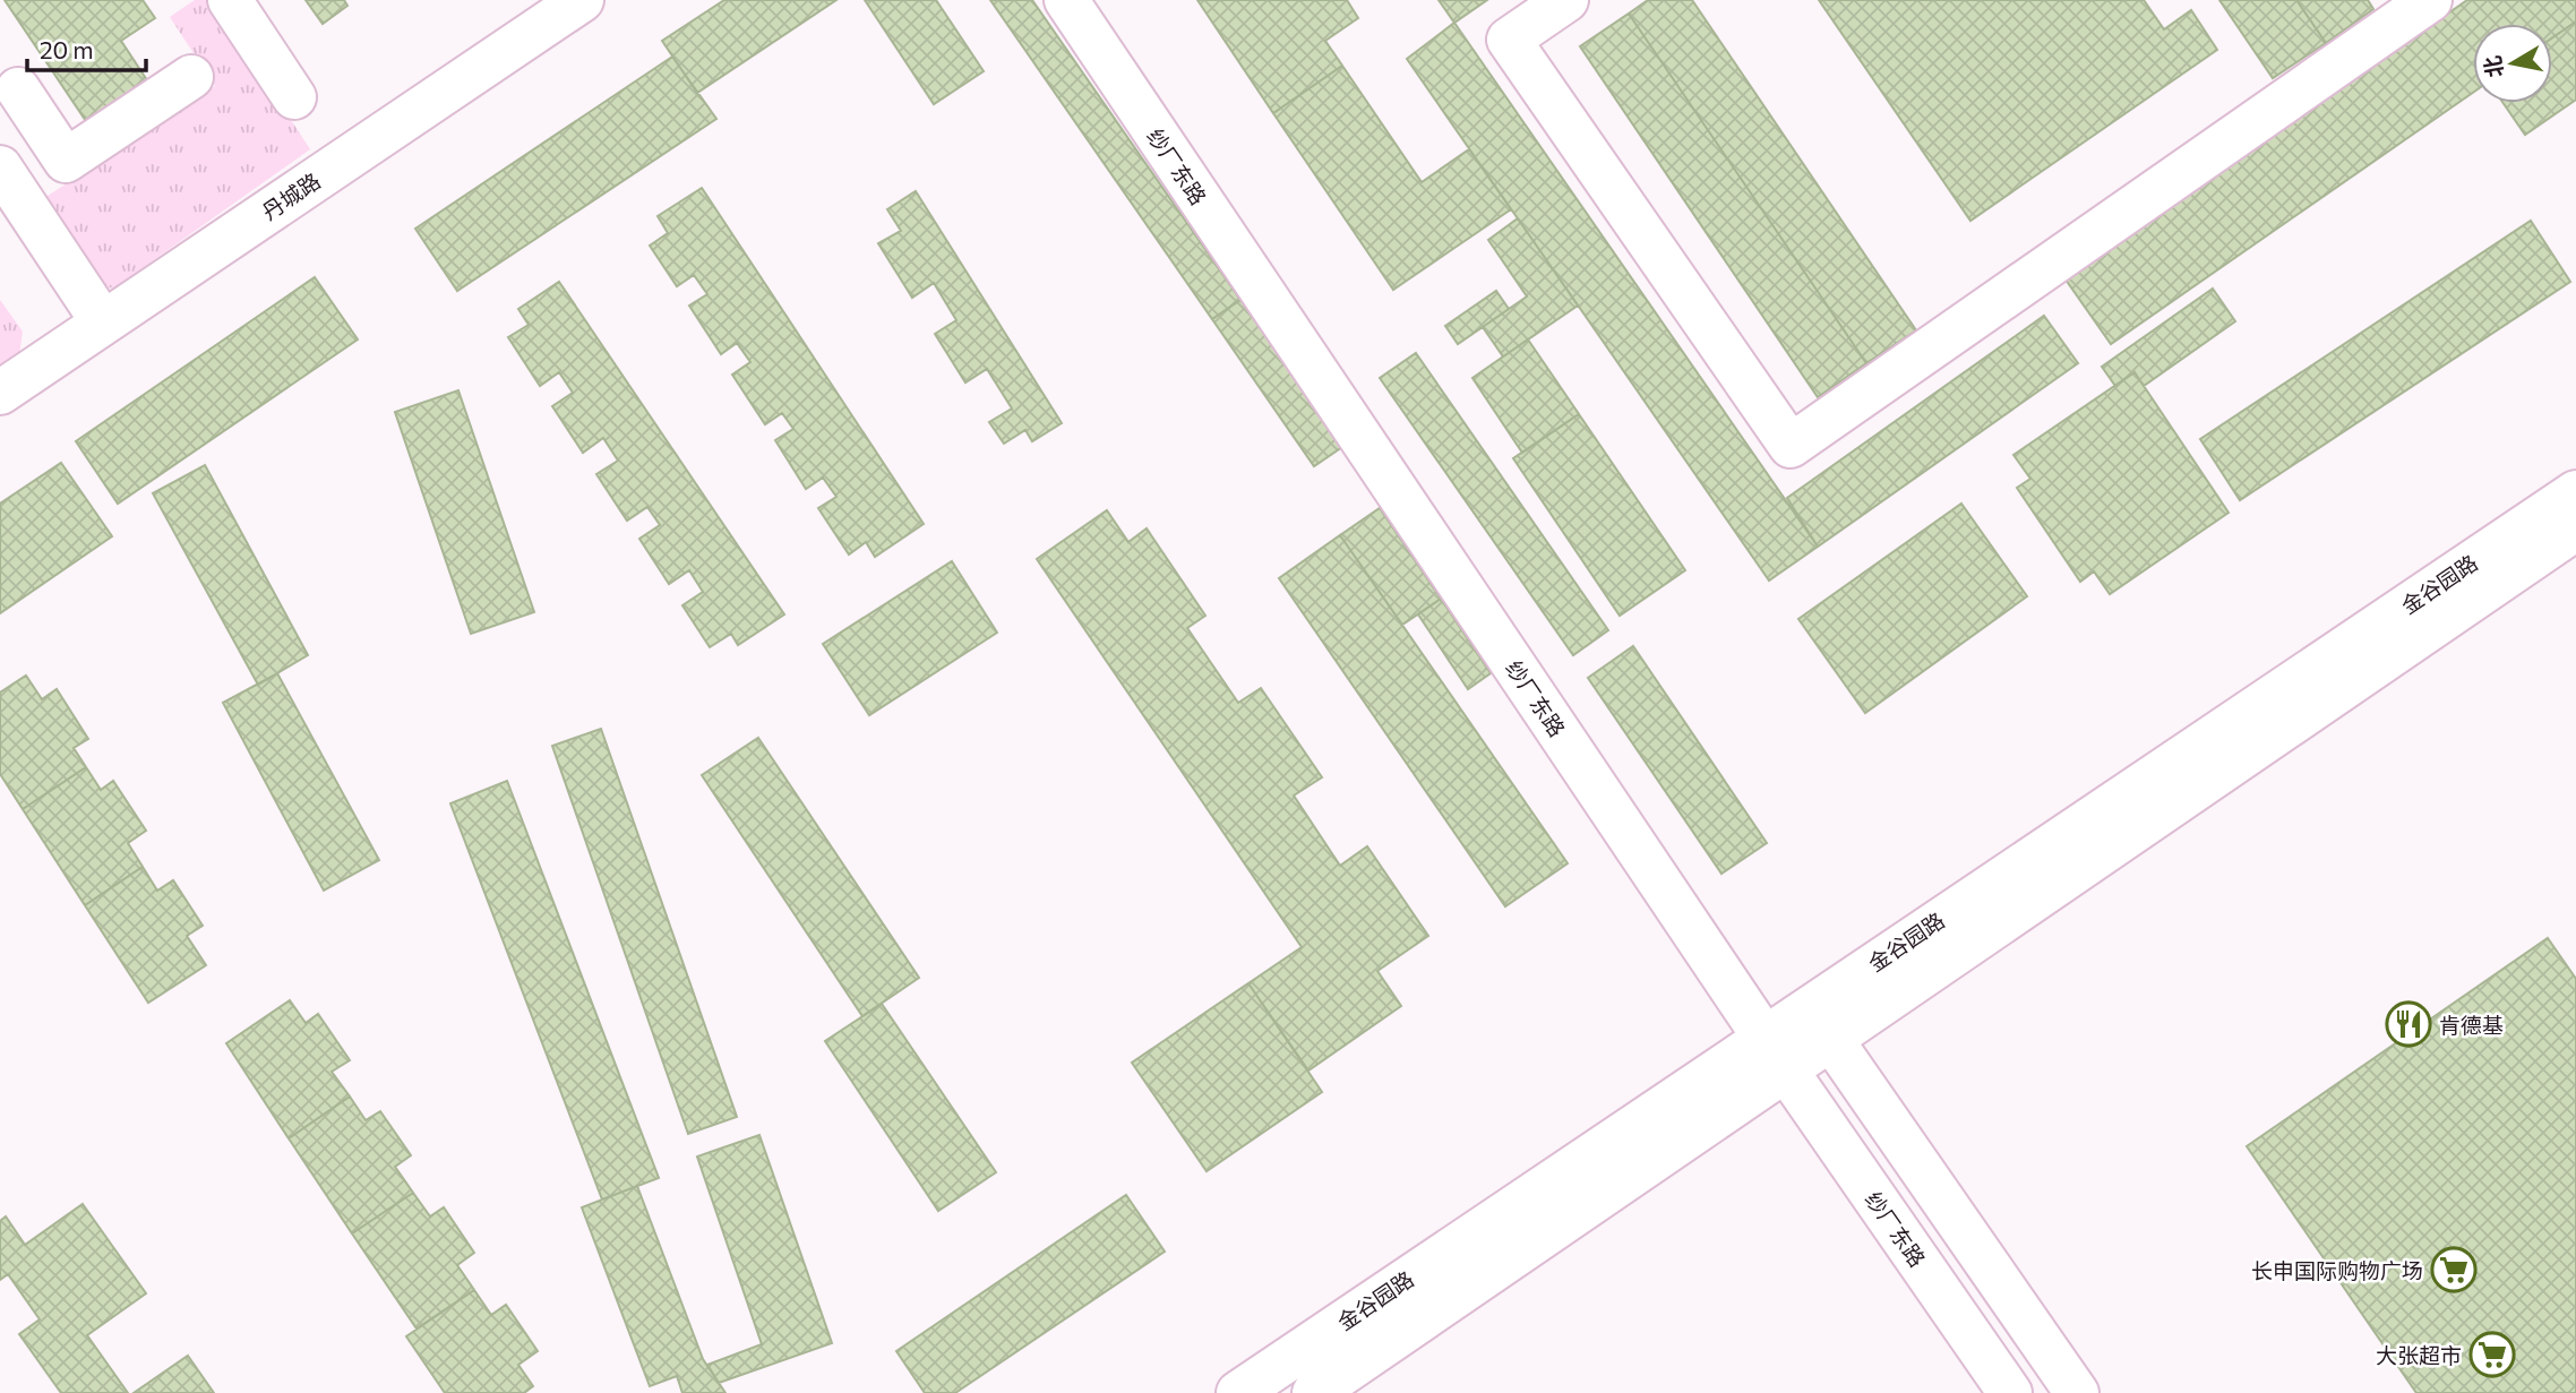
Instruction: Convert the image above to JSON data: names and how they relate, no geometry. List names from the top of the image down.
{
  "streets": {
    "main road": ["纱厂东路", "丹城路", "金谷园路"]
  },
  "crossings": [
    ["纱厂东路", "金谷园路"]
  ],
  "places": {
    "restaurant": ["肯德基"],
    "supermarket": ["长申国际购物广场", "大张超市"]
  },
  "scale_bar": "20 m",
  "north": "left"
}
